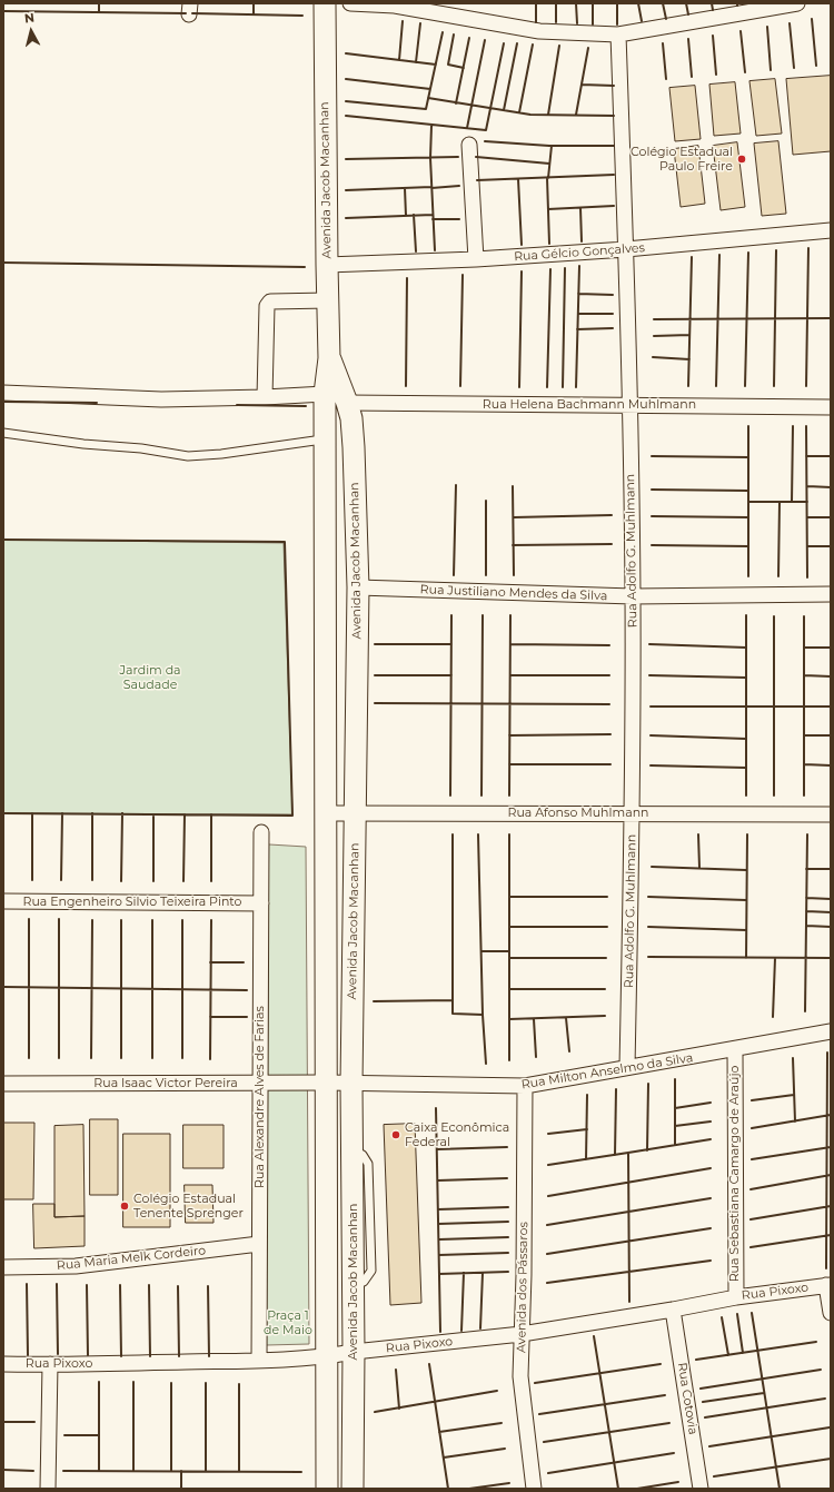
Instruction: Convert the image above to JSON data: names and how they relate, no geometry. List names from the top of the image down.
{
  "streets": {
    "main road": ["Avenida Jacob Macanhan"],
    "street": [
      "Rua Gélcio Gonçalves",
      "Rua Helena Bachmann Muhlmann",
      "Rua Adolfo G. Muhlmann",
      "Rua Justiliano Mendes da Silva",
      "Rua Afonso Muhlmann",
      "Rua Engenheiro Silvio Teixeira Pinto",
      "Rua Milton Anselmo da Silva",
      "Rua Isaac Victor Pereira",
      "Rua Alexandre Alves de Farias",
      "Rua Sebastiana Camargo de Araújo",
      "Rua Maria Melk Cordeiro",
      "Avenida dos Pássaros",
      "Rua Pixoxo",
      "Rua Cotovia"
    ]
  },
  "crossings": [
    ["Avenida Jacob Macanhan", "Rua Gélcio Gonçalves"],
    ["Avenida Jacob Macanhan", "Rua Helena Bachmann Muhlmann"],
    ["Avenida Jacob Macanhan", "Rua Justiliano Mendes da Silva"],
    ["Avenida Jacob Macanhan", "Rua Afonso Muhlmann"],
    ["Avenida Jacob Macanhan", "Rua Milton Anselmo da Silva"],
    ["Avenida Jacob Macanhan", "Rua Isaac Victor Pereira"],
    ["Avenida Jacob Macanhan", "Rua Pixoxo"],
    ["Rua Gélcio Gonçalves", "Rua Adolfo G. Muhlmann"],
    ["Rua Helena Bachmann Muhlmann", "Rua Adolfo G. Muhlmann"],
    ["Rua Adolfo G. Muhlmann", "Rua Justiliano Mendes da Silva"],
    ["Rua Adolfo G. Muhlmann", "Rua Afonso Muhlmann"],
    ["Rua Adolfo G. Muhlmann", "Rua Milton Anselmo da Silva"],
    ["Rua Engenheiro Silvio Teixeira Pinto", "Rua Alexandre Alves de Farias"],
    ["Rua Milton Anselmo da Silva", "Rua Isaac Victor Pereira"],
    ["Rua Milton Anselmo da Silva", "Rua Sebastiana Camargo de Araújo"],
    ["Rua Milton Anselmo da Silva", "Avenida dos Pássaros"],
    ["Rua Isaac Victor Pereira", "Rua Alexandre Alves de Farias"],
    ["Rua Alexandre Alves de Farias", "Rua Maria Melk Cordeiro"],
    ["Rua Alexandre Alves de Farias", "Rua Pixoxo"],
    ["Rua Sebastiana Camargo de Araújo", "Rua Pixoxo"],
    ["Avenida dos Pássaros", "Rua Pixoxo"],
    ["Rua Pixoxo", "Rua Cotovia"]
  ],
  "parks": ["Jardim da Saudade", "Praça 1 de Maio"],
  "places": ["Colégio Estadual Paulo Freire", "Caixa Econômica Federal", "Colégio Estadual Tenente Sprenger"],
  "north": "top"
}
